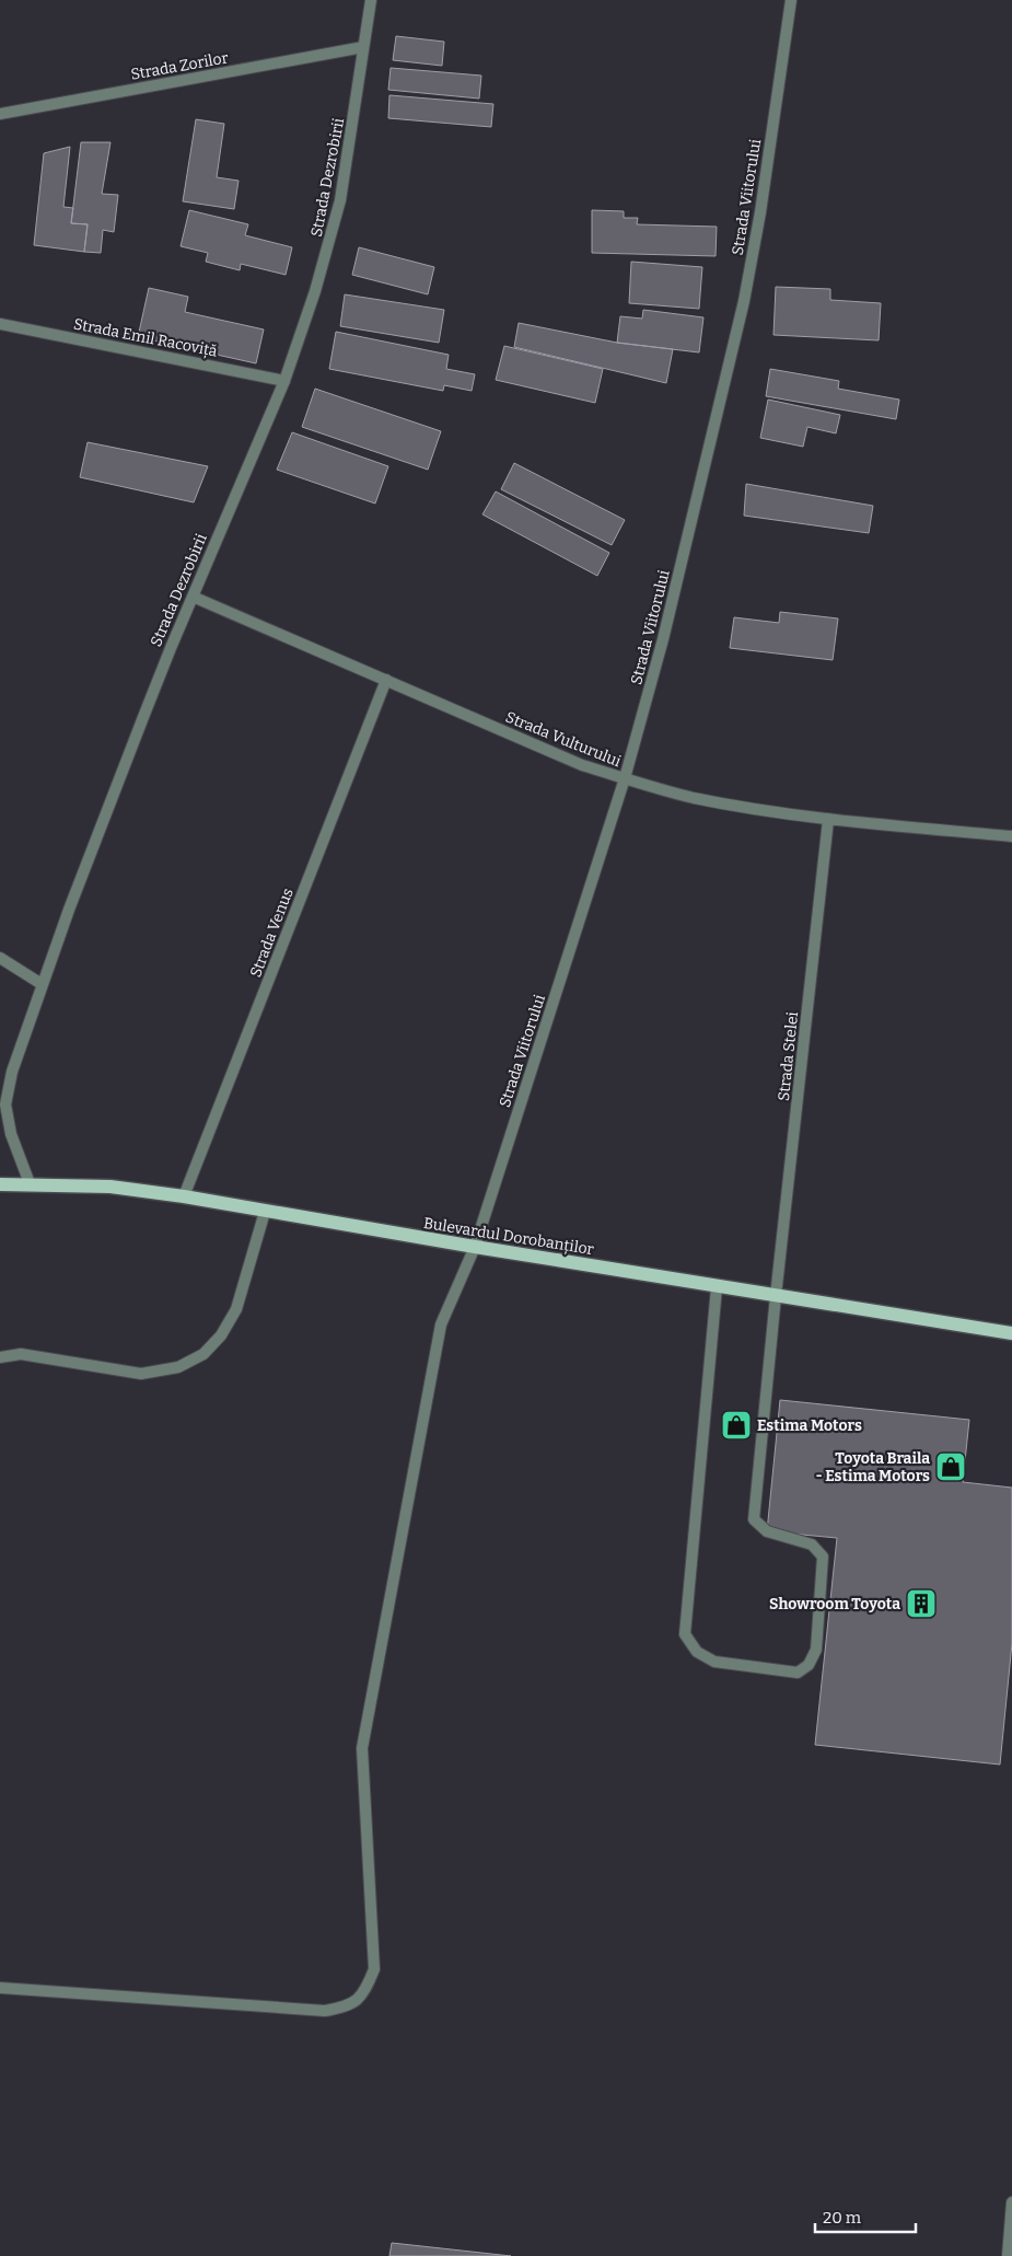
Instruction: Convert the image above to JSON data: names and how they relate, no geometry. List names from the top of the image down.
{
  "streets": {
    "main road": ["Bulevardul Dorobanților"],
    "street": [
      "Strada Zorilor",
      "Strada Dezrobirii",
      "Strada Viitorului",
      "Strada Emil Racoviță",
      "Strada Vulturului",
      "Strada Venus",
      "Strada Stelei"
    ]
  },
  "crossings": [
    ["Strada Zorilor", "Strada Dezrobirii"],
    ["Strada Dezrobirii", "Strada Emil Racoviță"],
    ["Strada Dezrobirii", "Strada Vulturului"],
    ["Strada Dezrobirii", "Bulevardul Dorobanților"],
    ["Strada Viitorului", "Strada Vulturului"],
    ["Strada Viitorului", "Bulevardul Dorobanților"],
    ["Strada Vulturului", "Strada Venus"],
    ["Strada Vulturului", "Strada Stelei"],
    ["Strada Venus", "Bulevardul Dorobanților"],
    ["Strada Stelei", "Bulevardul Dorobanților"]
  ],
  "places": {
    "shop": ["Estima Motors", "Toyota Braila - Estima Motors"],
    "building": ["Showroom Toyota"]
  },
  "scale_bar": "20 m"
}
